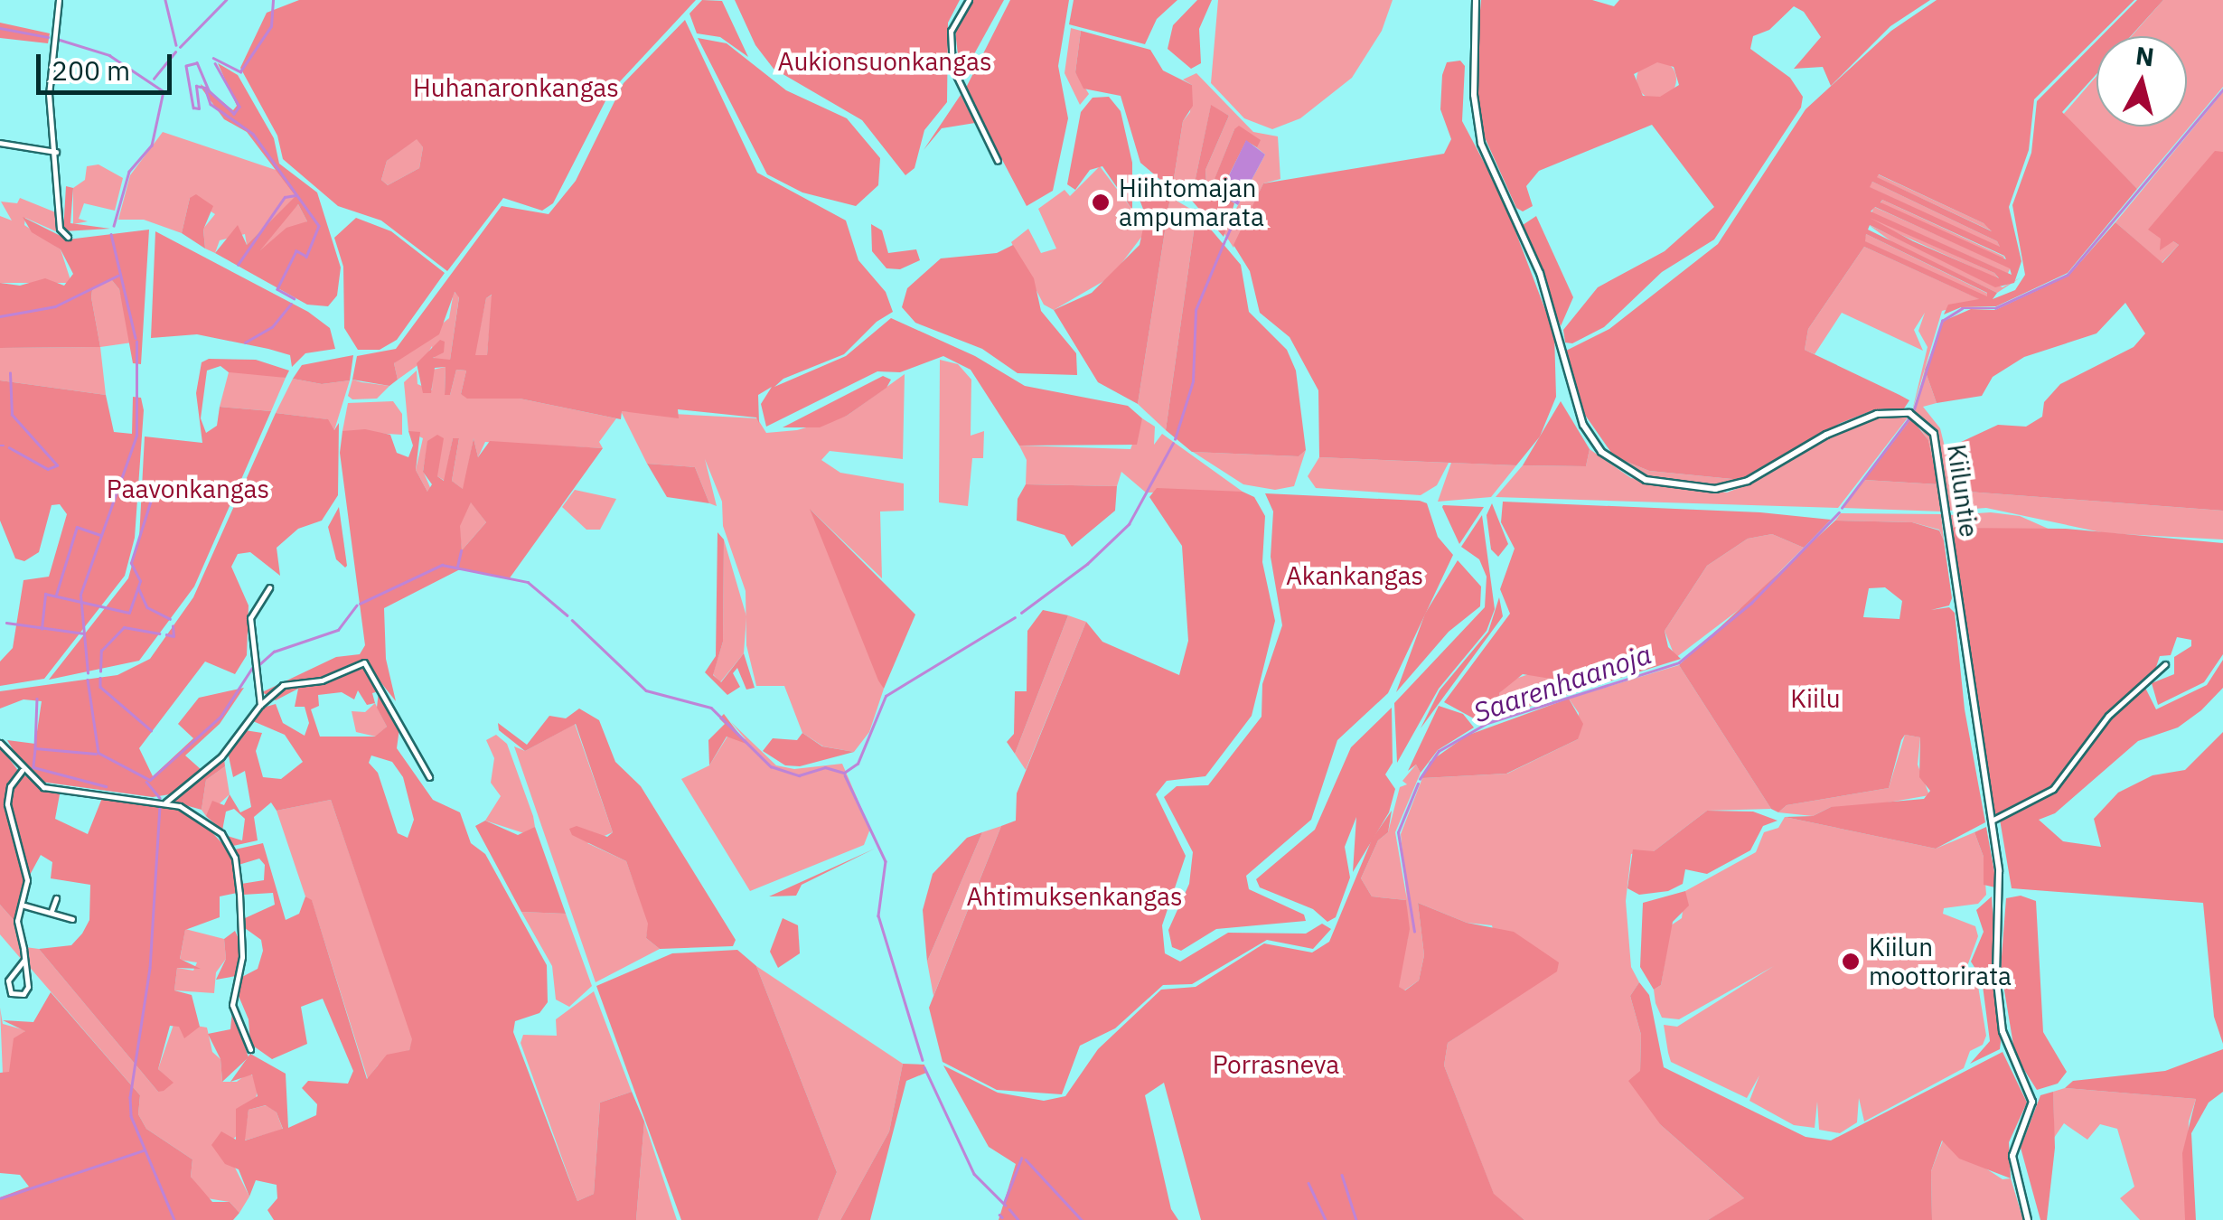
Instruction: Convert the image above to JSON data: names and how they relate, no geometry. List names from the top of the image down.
{
  "streets": {
    "street": ["Kiiluntie"]
  },
  "water": ["Saarenhaanoja"],
  "parks": [
    "Aukionsuonkangas",
    "Huhanaronkangas",
    "Paavonkangas",
    "Akankangas",
    "Kiilu",
    "Ahtimuksenkangas",
    "Porrasneva"
  ],
  "places": ["Hiihtomajan ampumarata", "Kiilun moottorirata"],
  "scale_bar": "200 m",
  "north": "top"
}
